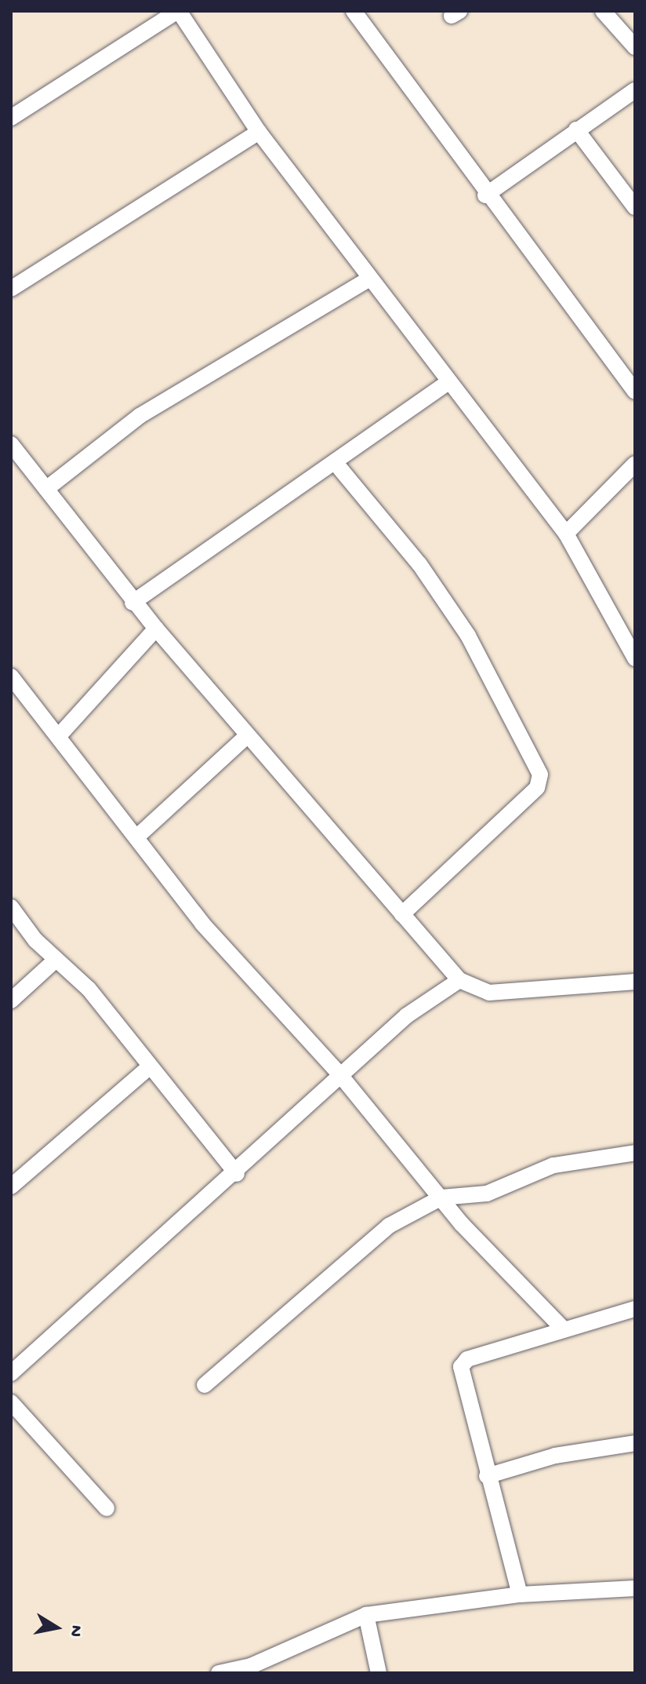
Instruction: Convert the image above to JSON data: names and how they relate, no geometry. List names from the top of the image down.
{
  "north": "right"
}
